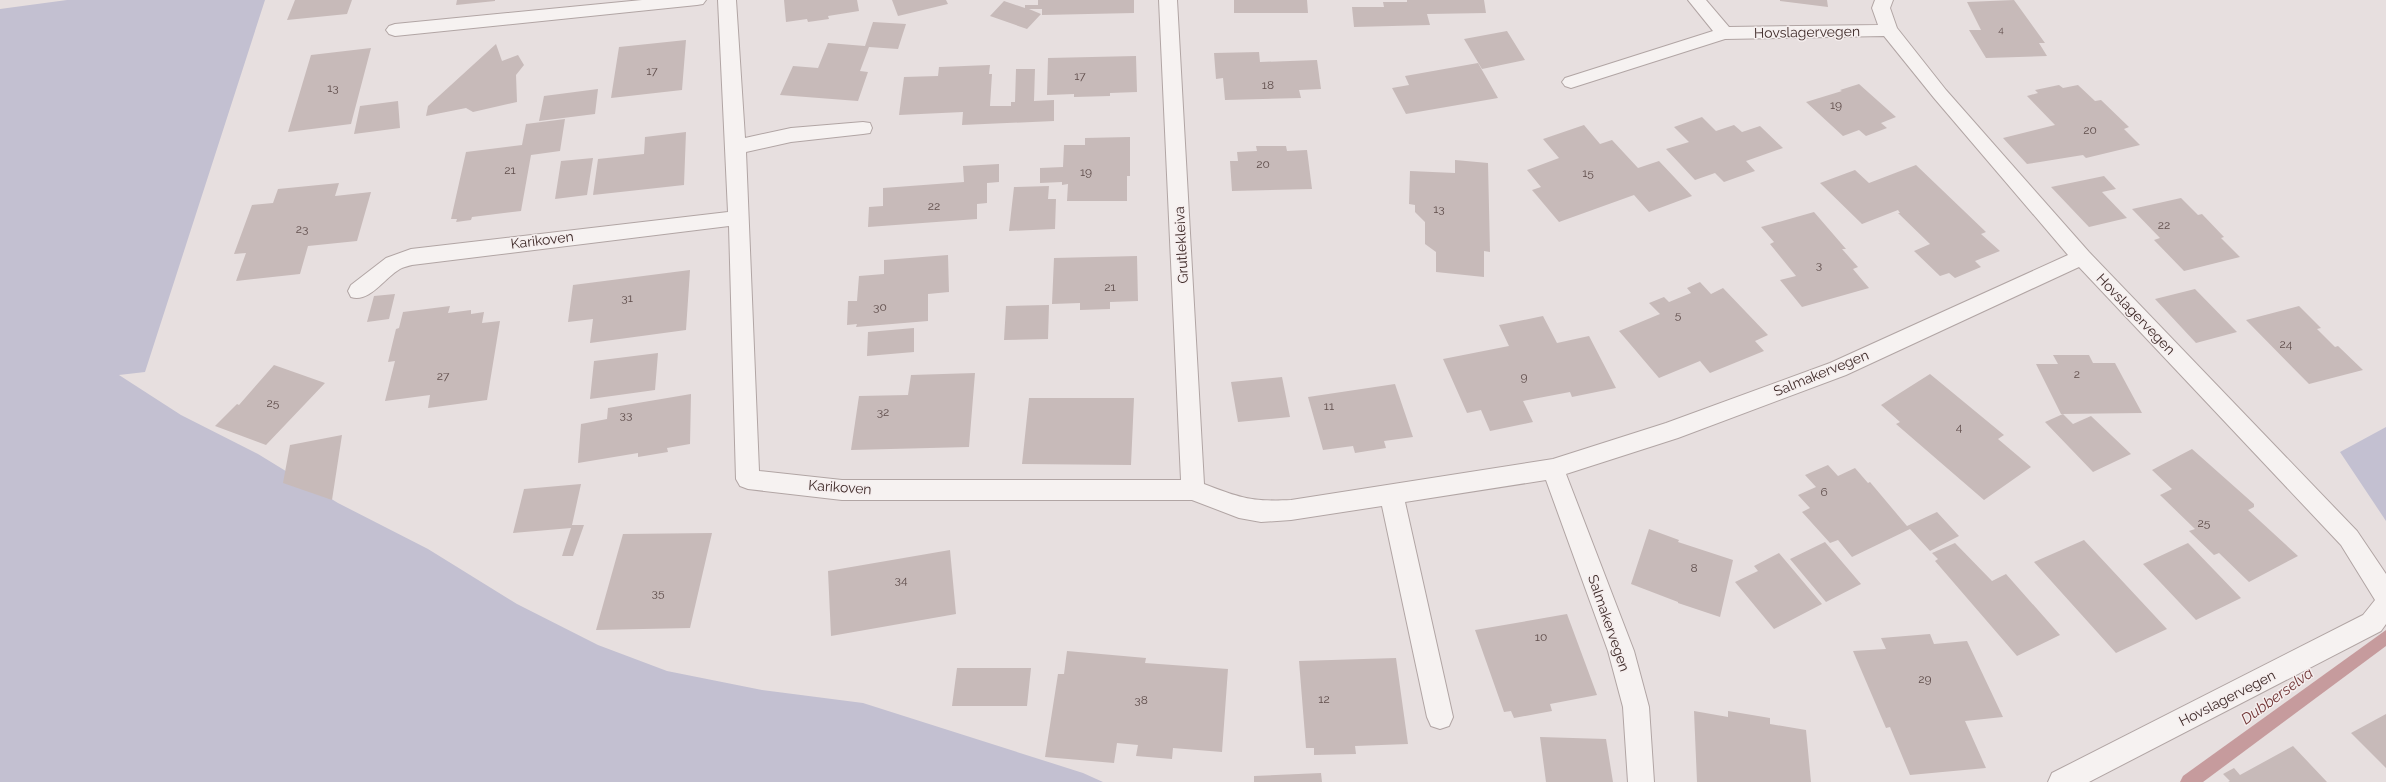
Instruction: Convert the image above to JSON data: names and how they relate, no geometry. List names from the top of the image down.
{
  "streets": {
    "street": [
      "Hovslagervegen",
      "Karikoven",
      "Grutlekleiva",
      "Salmakervegen"
    ]
  },
  "crossings": [
    ["Hovslagervegen", "Salmakervegen"],
    ["Karikoven", "Grutlekleiva"],
    ["Karikoven", "Salmakervegen"],
    ["Grutlekleiva", "Salmakervegen"]
  ],
  "water": ["Dubberselva"],
  "house_numbers": [
    "4",
    "17",
    "17",
    "18",
    "13",
    "19",
    "20",
    "20",
    "21",
    "19",
    "15",
    "22",
    "13",
    "22",
    "23",
    "3",
    "21",
    "31",
    "30",
    "5",
    "24",
    "2",
    "27",
    "9",
    "25",
    "11",
    "32",
    "33",
    "4",
    "6",
    "25",
    "8",
    "34",
    "35",
    "10",
    "29",
    "12",
    "38"
  ]
}
